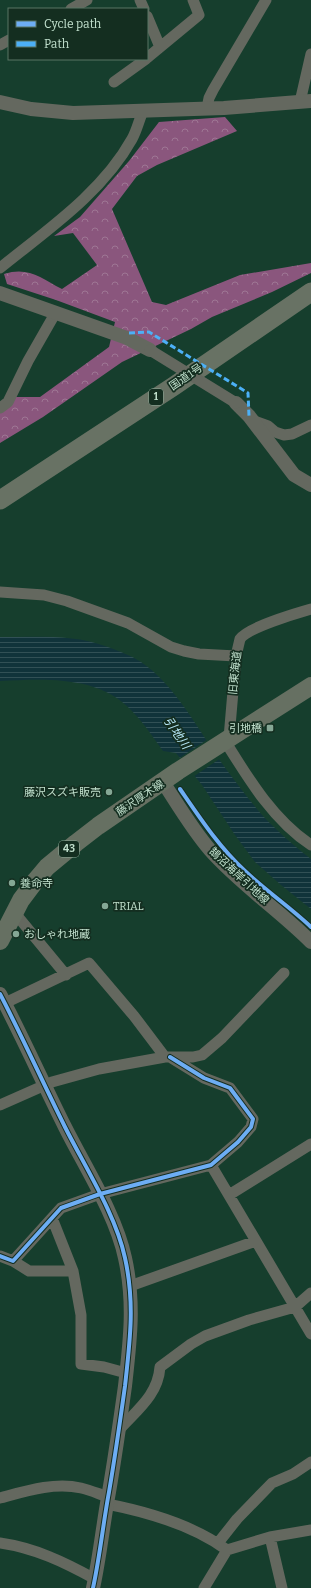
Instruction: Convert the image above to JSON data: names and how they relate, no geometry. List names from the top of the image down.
{
  "streets": {
    "highway": ["国道1号", "1"],
    "main road": ["藤沢厚木線", "43"],
    "street": ["旧東海道", "鵠沼海岸引地線"]
  },
  "crossings": [
    ["旧東海道", "藤沢厚木線"],
    ["藤沢厚木線", "鵠沼海岸引地線"]
  ],
  "water": ["引地川"],
  "places": {
    "transit": ["引地橋"],
    "other": [
      "藤沢スズキ販売",
      "養命寺",
      "TRIAL",
      "おしゃれ地蔵"
    ]
  },
  "legend": ["Cycle path", "Path"]
}
